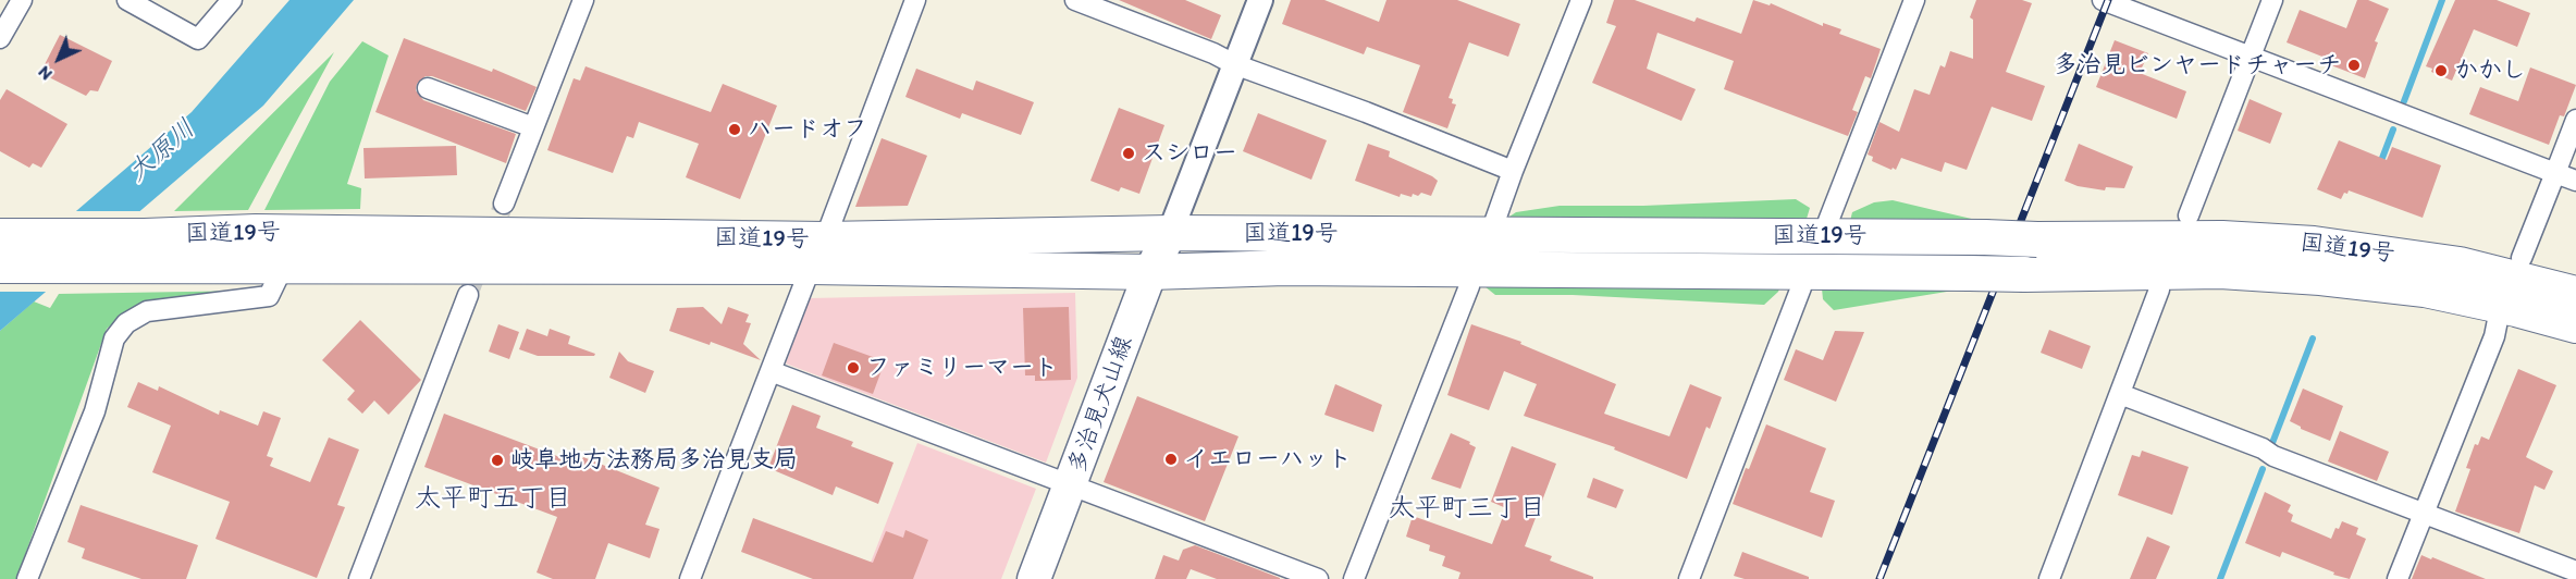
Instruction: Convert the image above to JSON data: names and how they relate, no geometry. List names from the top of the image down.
{
  "streets": {
    "highway": ["国道19号"],
    "main road": ["多治見犬山線"]
  },
  "crossings": [
    ["国道19号", "多治見犬山線"]
  ],
  "districts": ["太平町五丁目", "太平町三丁目"],
  "water": ["大原川"],
  "places": [
    "多治見ビンヤードチャーチ",
    "かかし",
    "ハードオフ",
    "スシロー",
    "ファミリーマート",
    "イエローハット",
    "岐阜地方法務局多治見支局"
  ],
  "north": "bottom left"
}
